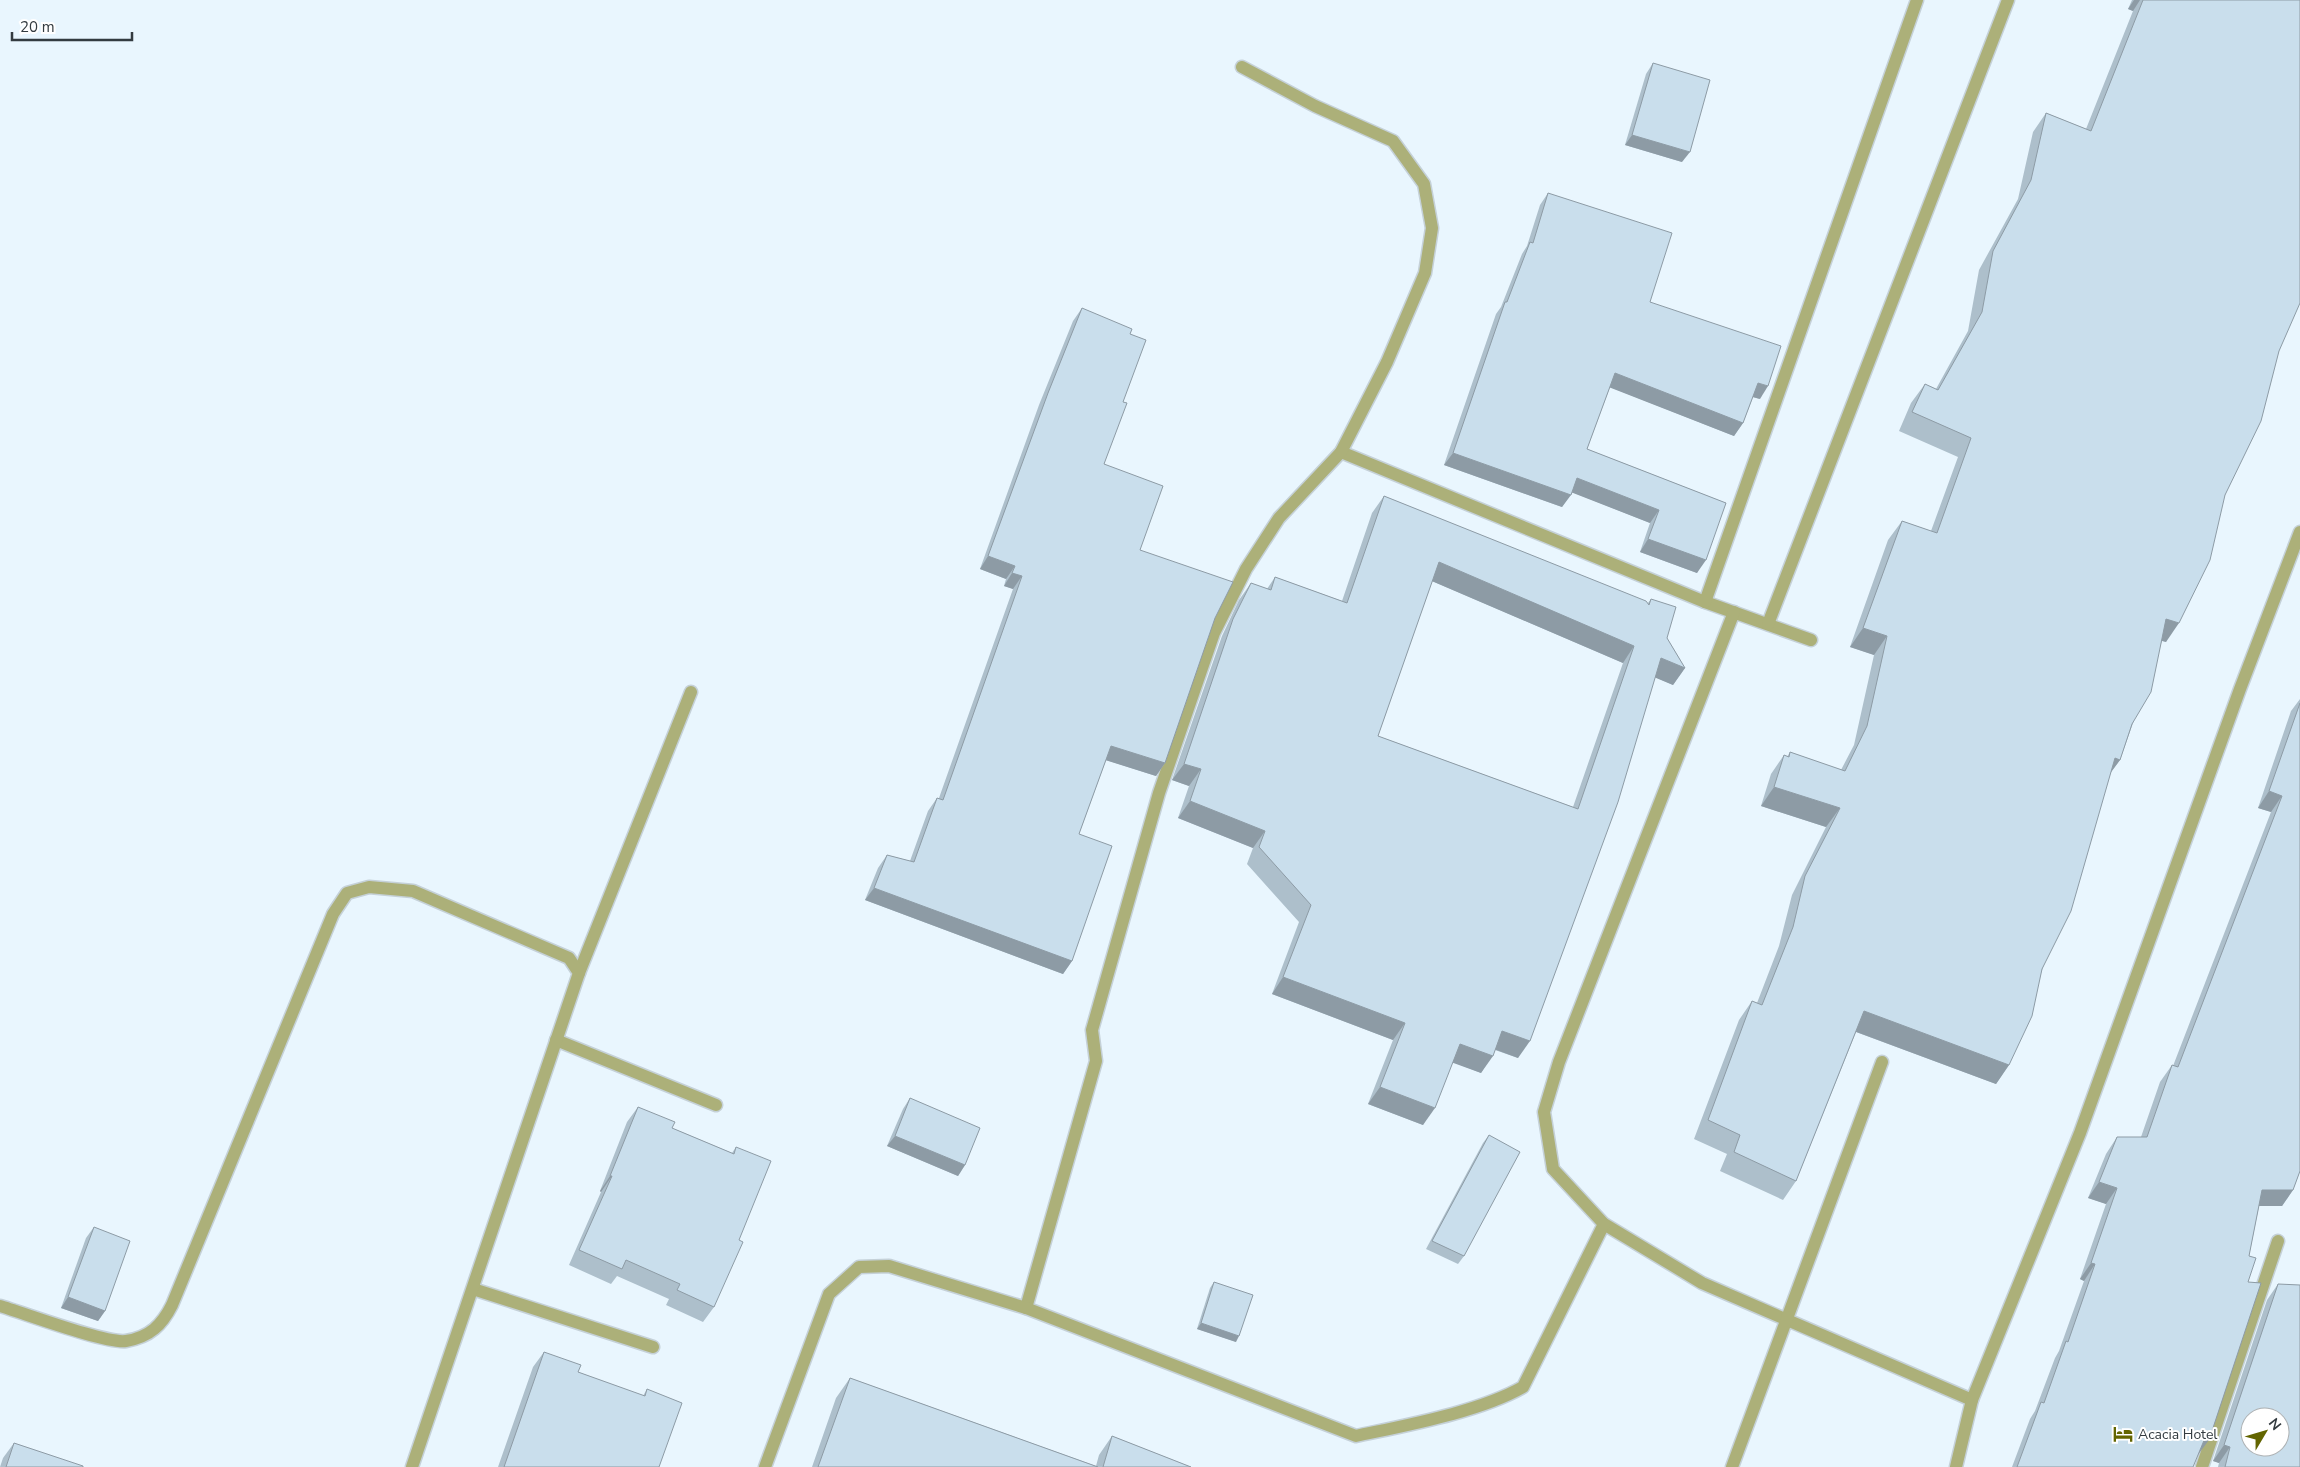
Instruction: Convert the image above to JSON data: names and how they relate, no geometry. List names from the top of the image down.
{
  "places": {
    "hotel": ["Acacia Hotel"]
  },
  "scale_bar": "20 m",
  "north": "top right"
}
